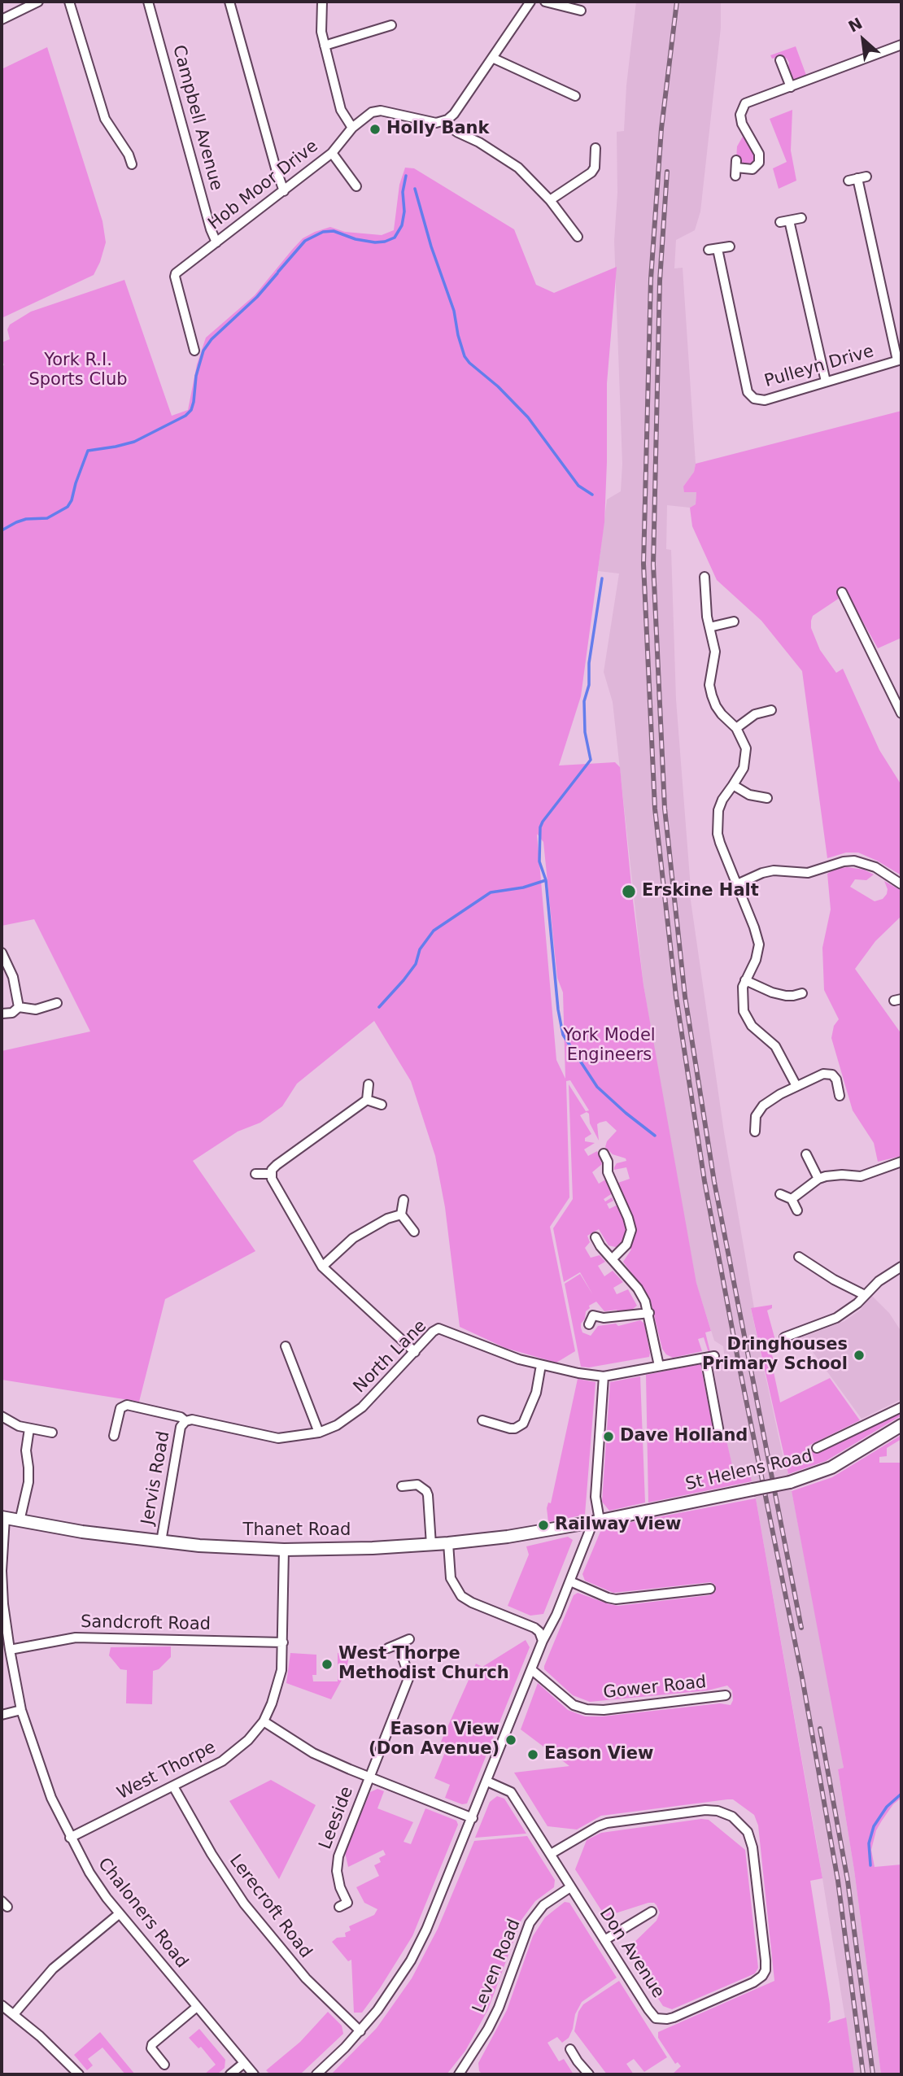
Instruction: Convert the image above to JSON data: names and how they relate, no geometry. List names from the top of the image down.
{
  "streets": {
    "street": [
      "Campbell Avenue",
      "Hob Moor Drive",
      "Pulleyn Drive",
      "North Lane",
      "St Helens Road",
      "Jervis Road",
      "Thanet Road",
      "Sandcroft Road",
      "Gower Road",
      "West Thorpe",
      "Leeside",
      "Lerecroft Road",
      "Chaloners Road",
      "Don Avenue",
      "Leven Road"
    ]
  },
  "crossings": [
    ["Campbell Avenue", "Hob Moor Drive"],
    ["North Lane", "Jervis Road"],
    ["St Helens Road", "Thanet Road"],
    ["Jervis Road", "Thanet Road"],
    ["Thanet Road", "West Thorpe"],
    ["Thanet Road", "Chaloners Road"],
    ["Sandcroft Road", "West Thorpe"],
    ["Sandcroft Road", "Chaloners Road"],
    ["West Thorpe", "Leeside"],
    ["West Thorpe", "Lerecroft Road"],
    ["West Thorpe", "Chaloners Road"],
    ["Don Avenue", "Leven Road"]
  ],
  "parks": ["York R.I. Sports Club", "York Model Engineers"],
  "places": [
    "Holly Bank",
    "Erskine Halt",
    "Dringhouses Primary School",
    "Dave Holland",
    "Railway View",
    "West Thorpe Methodist Church",
    "Eason View (Don Avenue)",
    "Eason View"
  ],
  "north": "top left"
}
